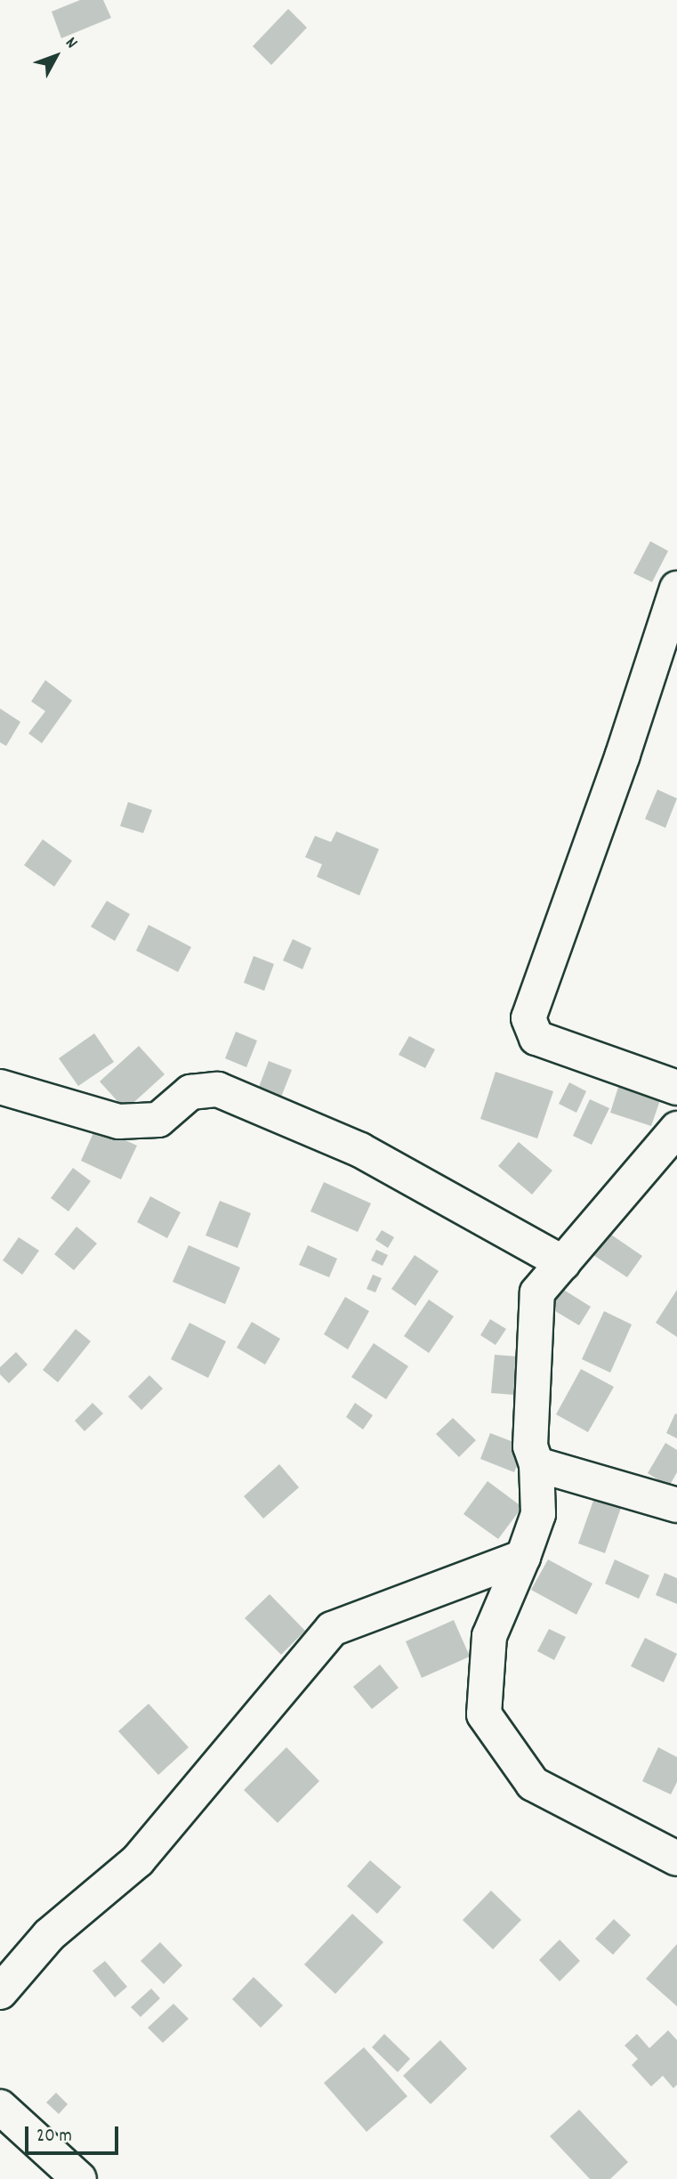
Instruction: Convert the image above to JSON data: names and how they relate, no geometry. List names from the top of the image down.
{
  "scale_bar": "20 m",
  "north": "top right"
}
